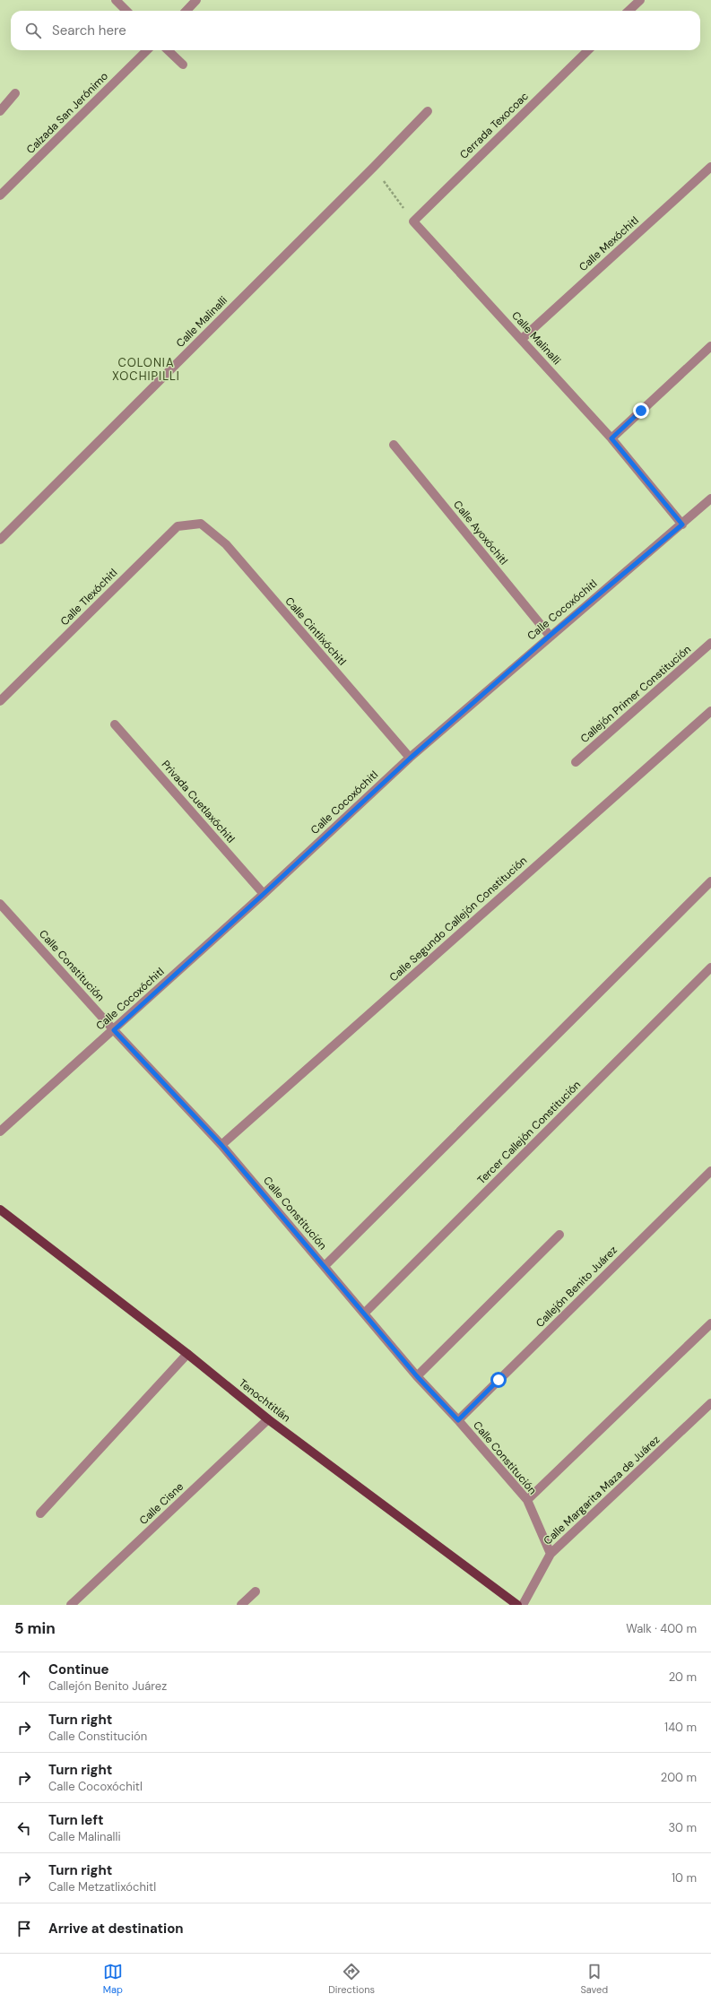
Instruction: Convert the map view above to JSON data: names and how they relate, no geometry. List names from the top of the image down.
{
  "streets": {
    "main road": ["Tenochtitlán"],
    "street": [
      "Calzada San Jerónimo",
      "Cerrada Texocoac",
      "Calle Mexóchitl",
      "Calle Malinalli",
      "Calle Ayoxóchitl",
      "Calle Tlexóchitl",
      "Calle Cocoxóchitl",
      "Calle Cintlixóchitl",
      "Callejón Primer Constitución",
      "Privada Cuetlaxóchitl",
      "Calle Segundo Callejón Constitución",
      "Calle Constitución",
      "Tercer Callejón Constitución",
      "Callejón Benito Juárez",
      "Calle Margarita Maza de Juárez",
      "Calle Cisne"
    ]
  },
  "crossings": [
    ["Cerrada Texocoac", "Calle Malinalli"],
    ["Calle Mexóchitl", "Calle Malinalli"],
    ["Calle Malinalli", "Calle Cocoxóchitl"],
    ["Calle Ayoxóchitl", "Calle Cocoxóchitl"],
    ["Calle Tlexóchitl", "Calle Cintlixóchitl"],
    ["Calle Cocoxóchitl", "Calle Cintlixóchitl"],
    ["Calle Cocoxóchitl", "Privada Cuetlaxóchitl"],
    ["Calle Cocoxóchitl", "Calle Constitución"],
    ["Calle Segundo Callejón Constitución", "Calle Constitución"],
    ["Calle Constitución", "Tercer Callejón Constitución"],
    ["Calle Constitución", "Callejón Benito Juárez"],
    ["Calle Constitución", "Calle Margarita Maza de Juárez"],
    ["Tenochtitlán", "Calle Cisne"]
  ],
  "districts": ["COLONIA XOCHIPILLI"],
  "page": {
    "search": "Search here",
    "heading": ["5 min", "Walk · 400 m"],
    "list": [
      ["Continue", "Callejón Benito Juárez", "20 m"],
      ["Turn right", "Calle Constitución", "140 m"],
      ["Turn right", "Calle Cocoxóchitl", "200 m"],
      ["Turn left", "Calle Malinalli", "30 m"],
      ["Turn right", "Calle Metzatlixóchitl", "10 m"],
      "Arrive at destination"
    ],
    "nav": ["Map", "Directions", "Saved"]
  }
}
